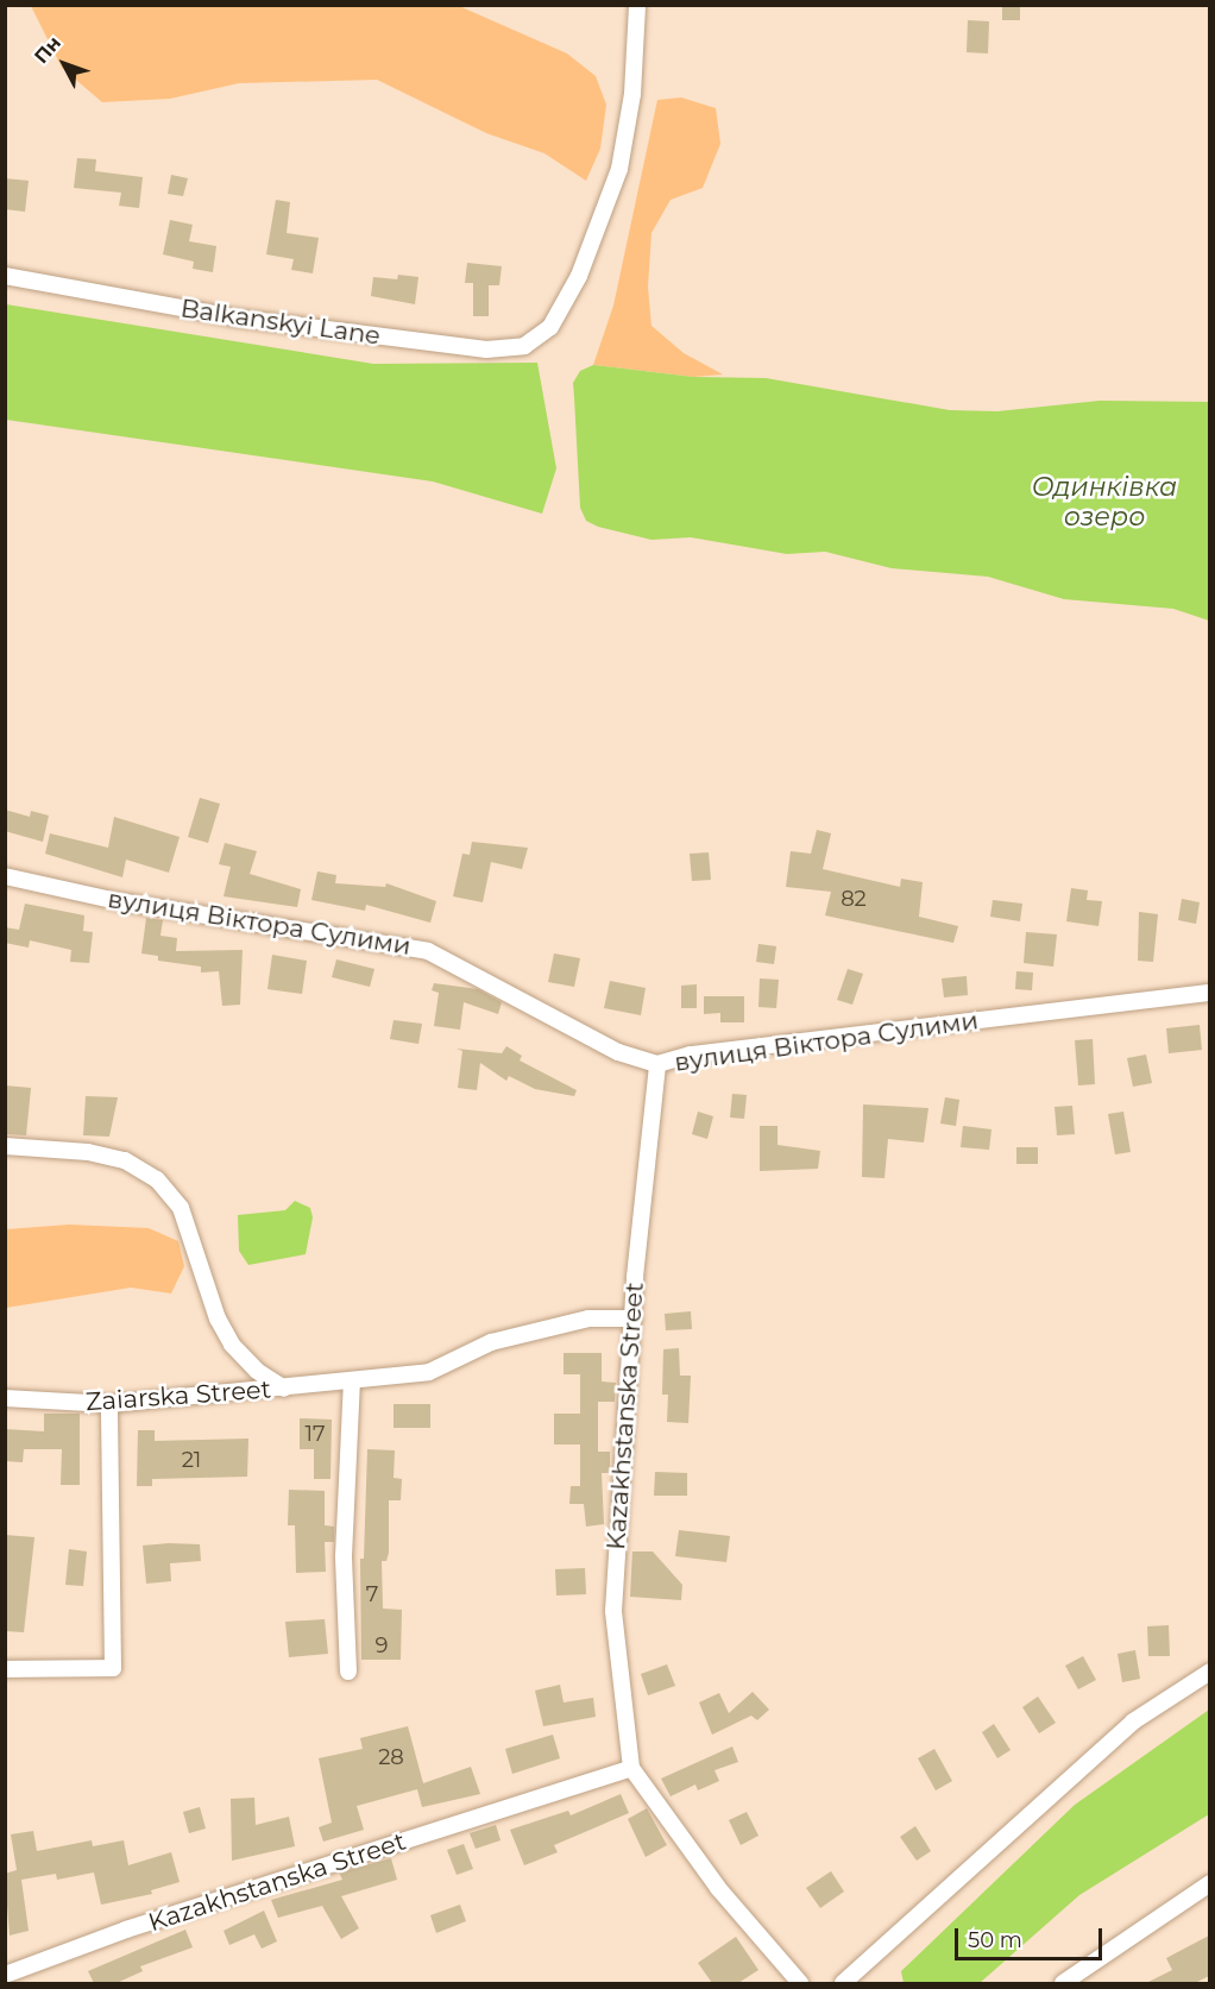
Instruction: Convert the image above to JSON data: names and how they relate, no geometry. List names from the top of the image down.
{
  "streets": {
    "street": [
      "Balkanskyi Lane",
      "вулиця Віктора Сулими",
      "Zaiarska Street",
      "Kazakhstanska Street"
    ]
  },
  "crossings": [
    ["вулиця Віктора Сулими", "Kazakhstanska Street"],
    ["Zaiarska Street", "Kazakhstanska Street"]
  ],
  "water": ["Одинківка озеро"],
  "house_numbers": [
    "82",
    "17",
    "21",
    "7",
    "9",
    "28"
  ],
  "scale_bar": "50 m",
  "north": "top left"
}
